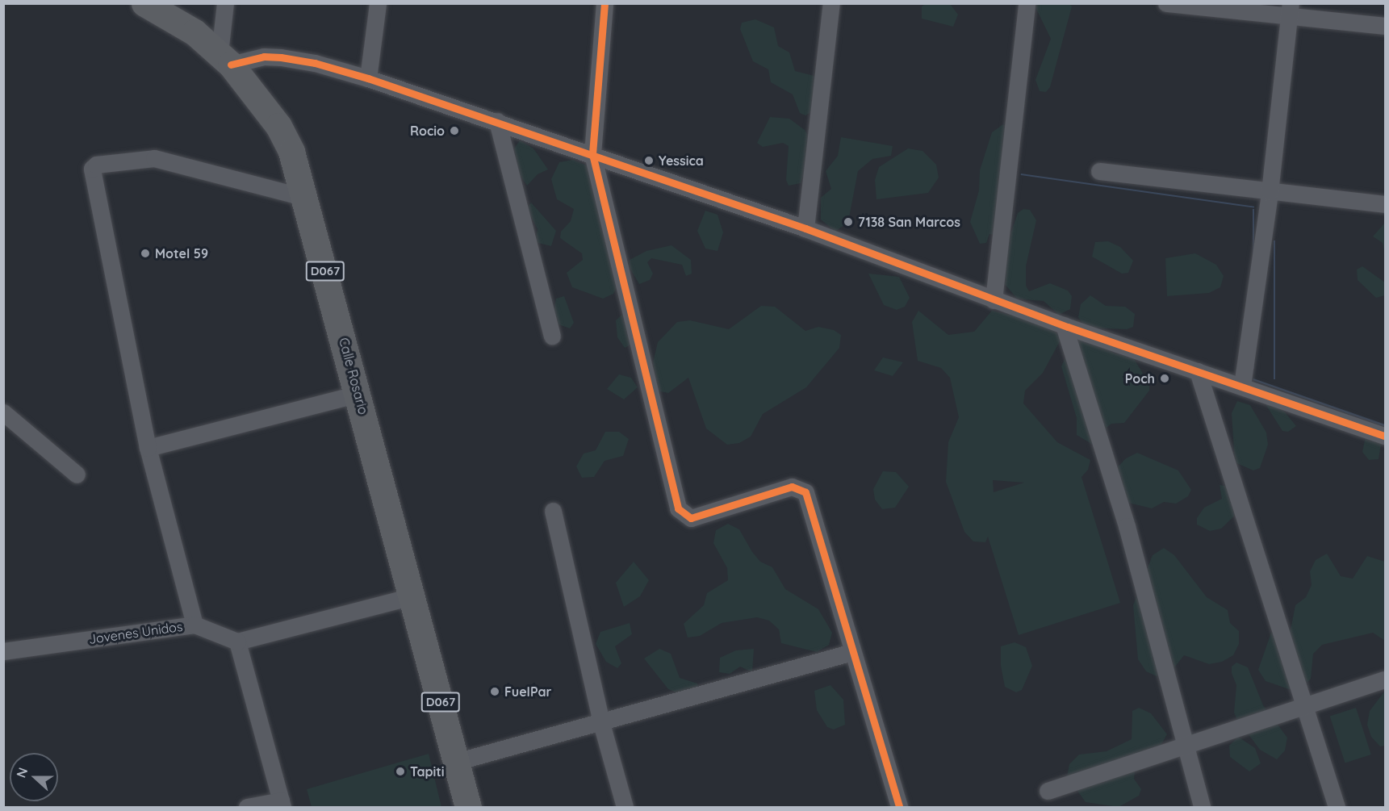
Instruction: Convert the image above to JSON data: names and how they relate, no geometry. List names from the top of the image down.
{
  "streets": {
    "main road": ["D067", "Calle Rosario"],
    "street": ["Jovenes Unidos"]
  },
  "places": [
    "Rocio",
    "Yessica",
    "7138 San Marcos",
    "Motel 59",
    "Poch",
    "FuelPar",
    "Tapiti"
  ],
  "north": "left"
}
